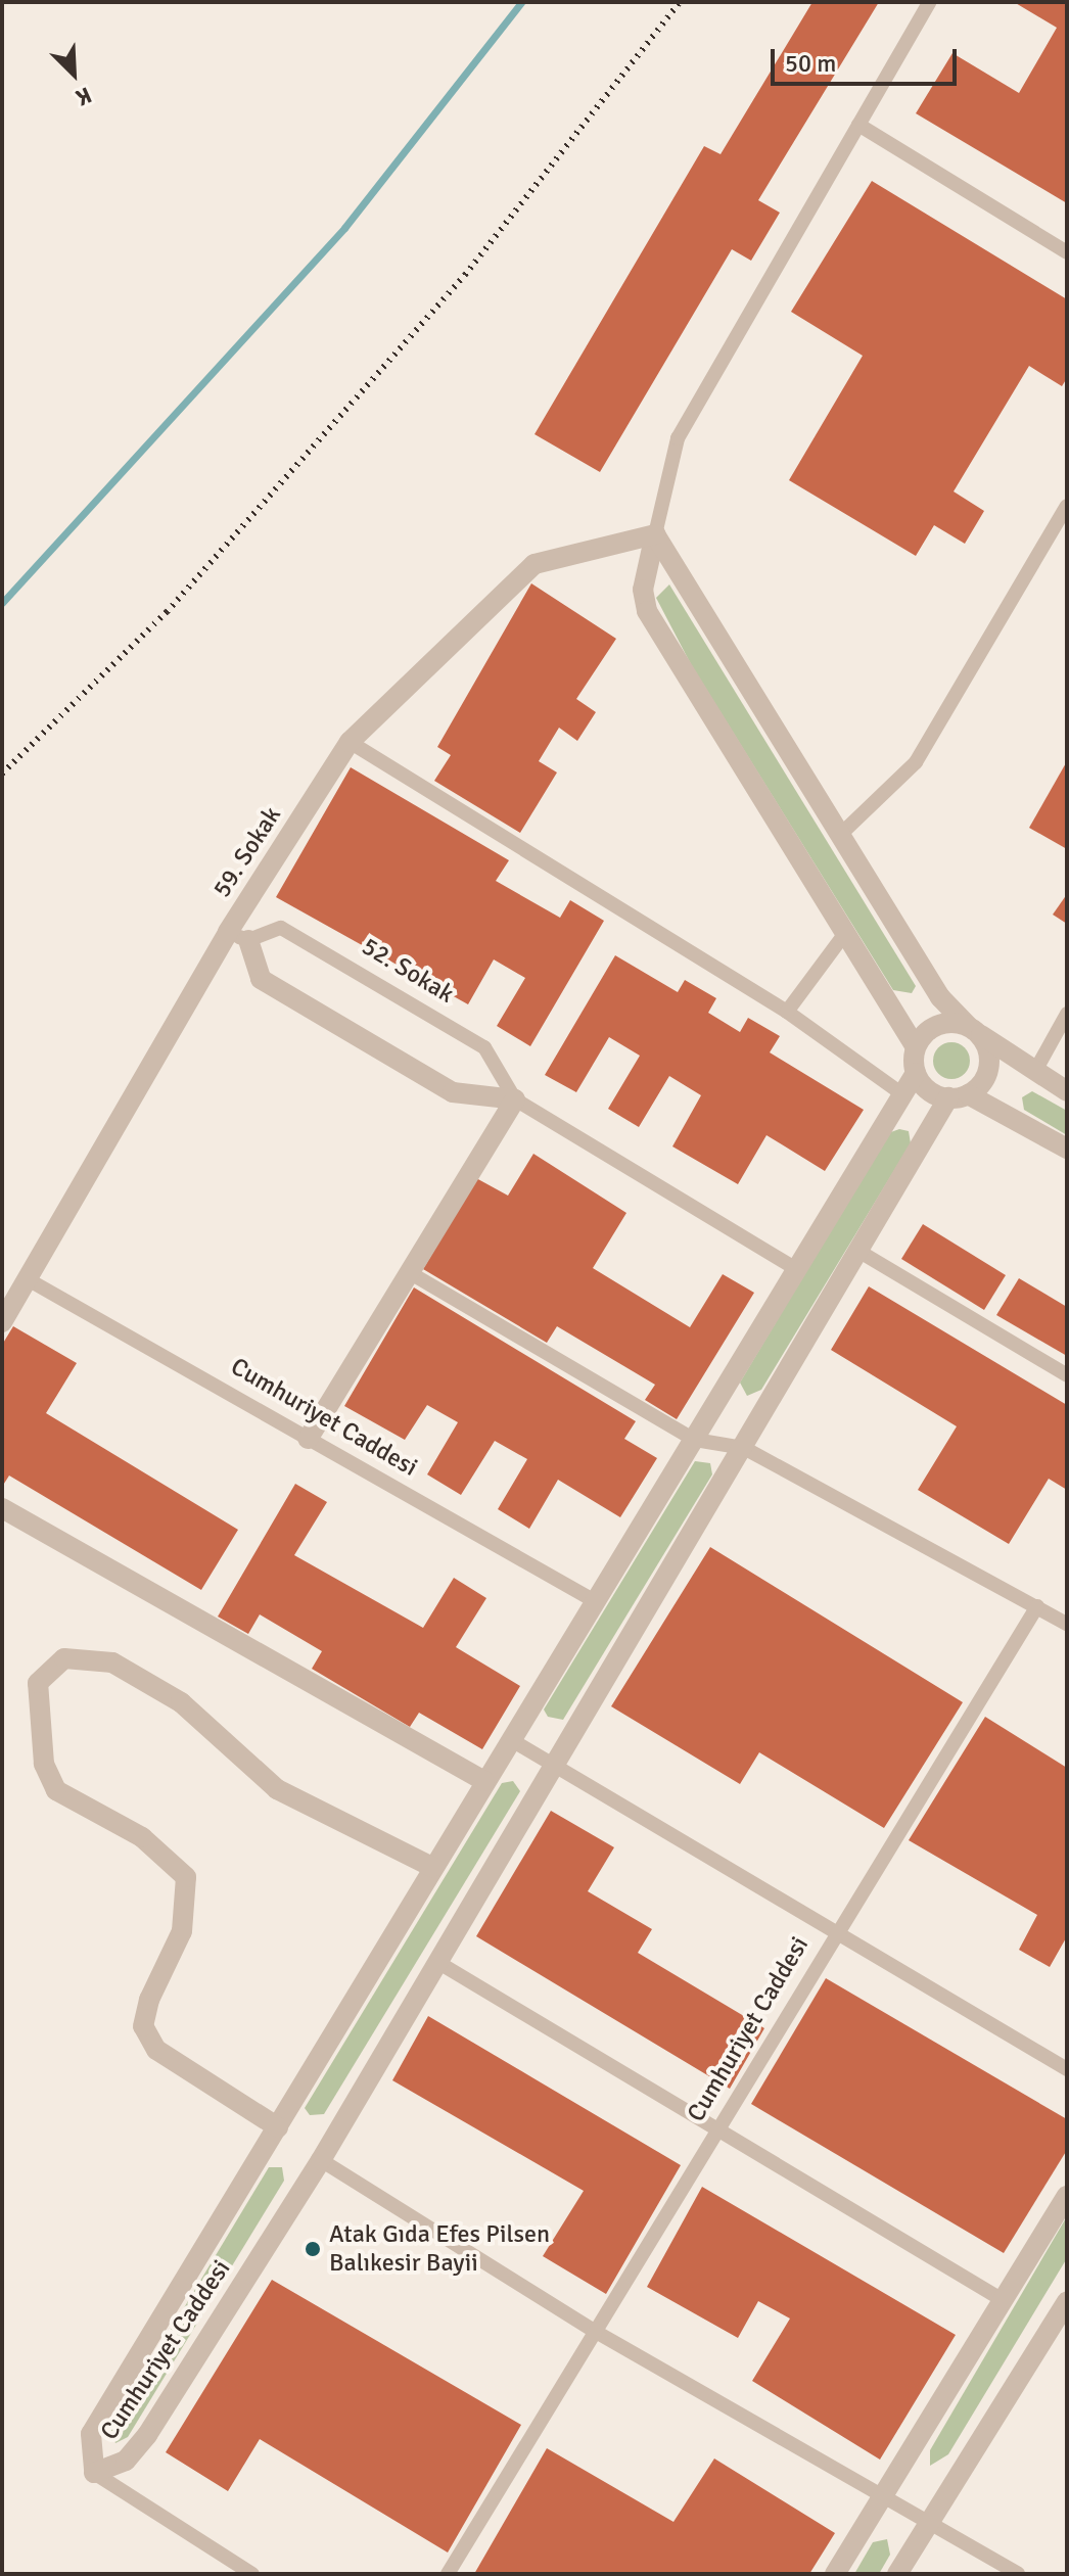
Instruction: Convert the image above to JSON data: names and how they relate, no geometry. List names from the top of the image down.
{
  "streets": {
    "street": ["59. Sokak", "52. Sokak", "Cumhuriyet Caddesi"]
  },
  "crossings": [
    ["59. Sokak", "Cumhuriyet Caddesi"],
    ["52. Sokak", "Cumhuriyet Caddesi"]
  ],
  "places": ["Atak Gıda Efes Pilsen Balıkesir Bayii"],
  "scale_bar": "50 m",
  "north": "bottom right"
}
